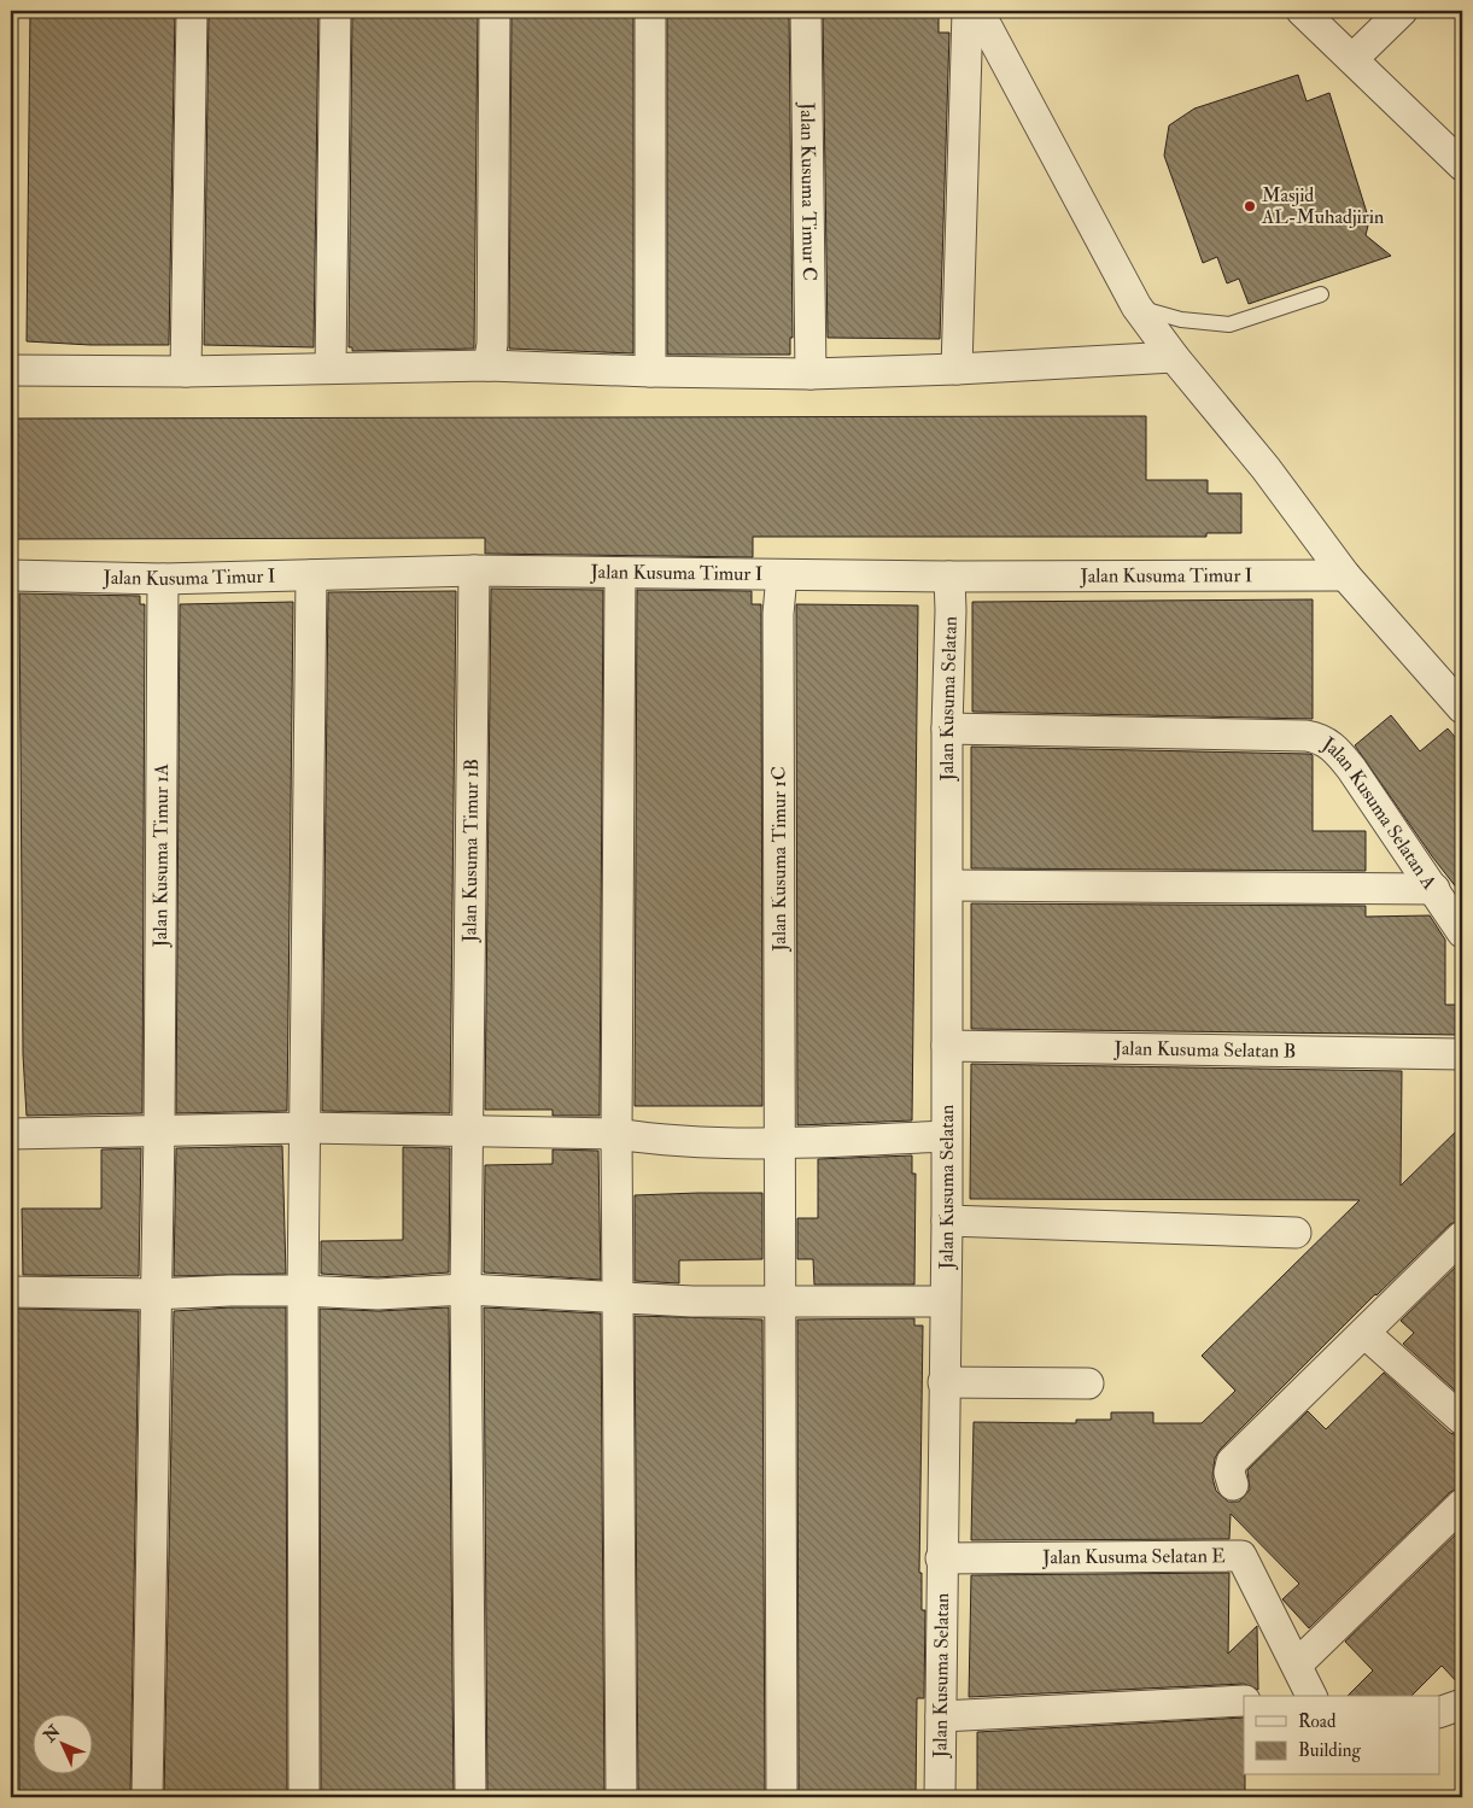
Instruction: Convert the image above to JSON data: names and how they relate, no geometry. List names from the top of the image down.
{
  "streets": {
    "street": [
      "Jalan Kusuma Timur C",
      "Jalan Kusuma Timur I",
      "Jalan Kusuma Selatan",
      "Jalan Kusuma Selatan A",
      "Jalan Kusuma Timur 1B",
      "Jalan Kusuma Timur 1A",
      "Jalan Kusuma Timur 1C",
      "Jalan Kusuma Selatan B",
      "Jalan Kusuma Selatan E"
    ]
  },
  "crossings": [
    ["Jalan Kusuma Timur I", "Jalan Kusuma Selatan"],
    ["Jalan Kusuma Timur I", "Jalan Kusuma Timur 1B"],
    ["Jalan Kusuma Timur I", "Jalan Kusuma Timur 1A"],
    ["Jalan Kusuma Timur I", "Jalan Kusuma Timur 1C"],
    ["Jalan Kusuma Selatan", "Jalan Kusuma Selatan A"],
    ["Jalan Kusuma Selatan", "Jalan Kusuma Selatan B"],
    ["Jalan Kusuma Selatan", "Jalan Kusuma Selatan E"]
  ],
  "places": ["Masjid AL-Muhadjirin"],
  "legend": ["Road", "Building"],
  "north": "top left"
}
